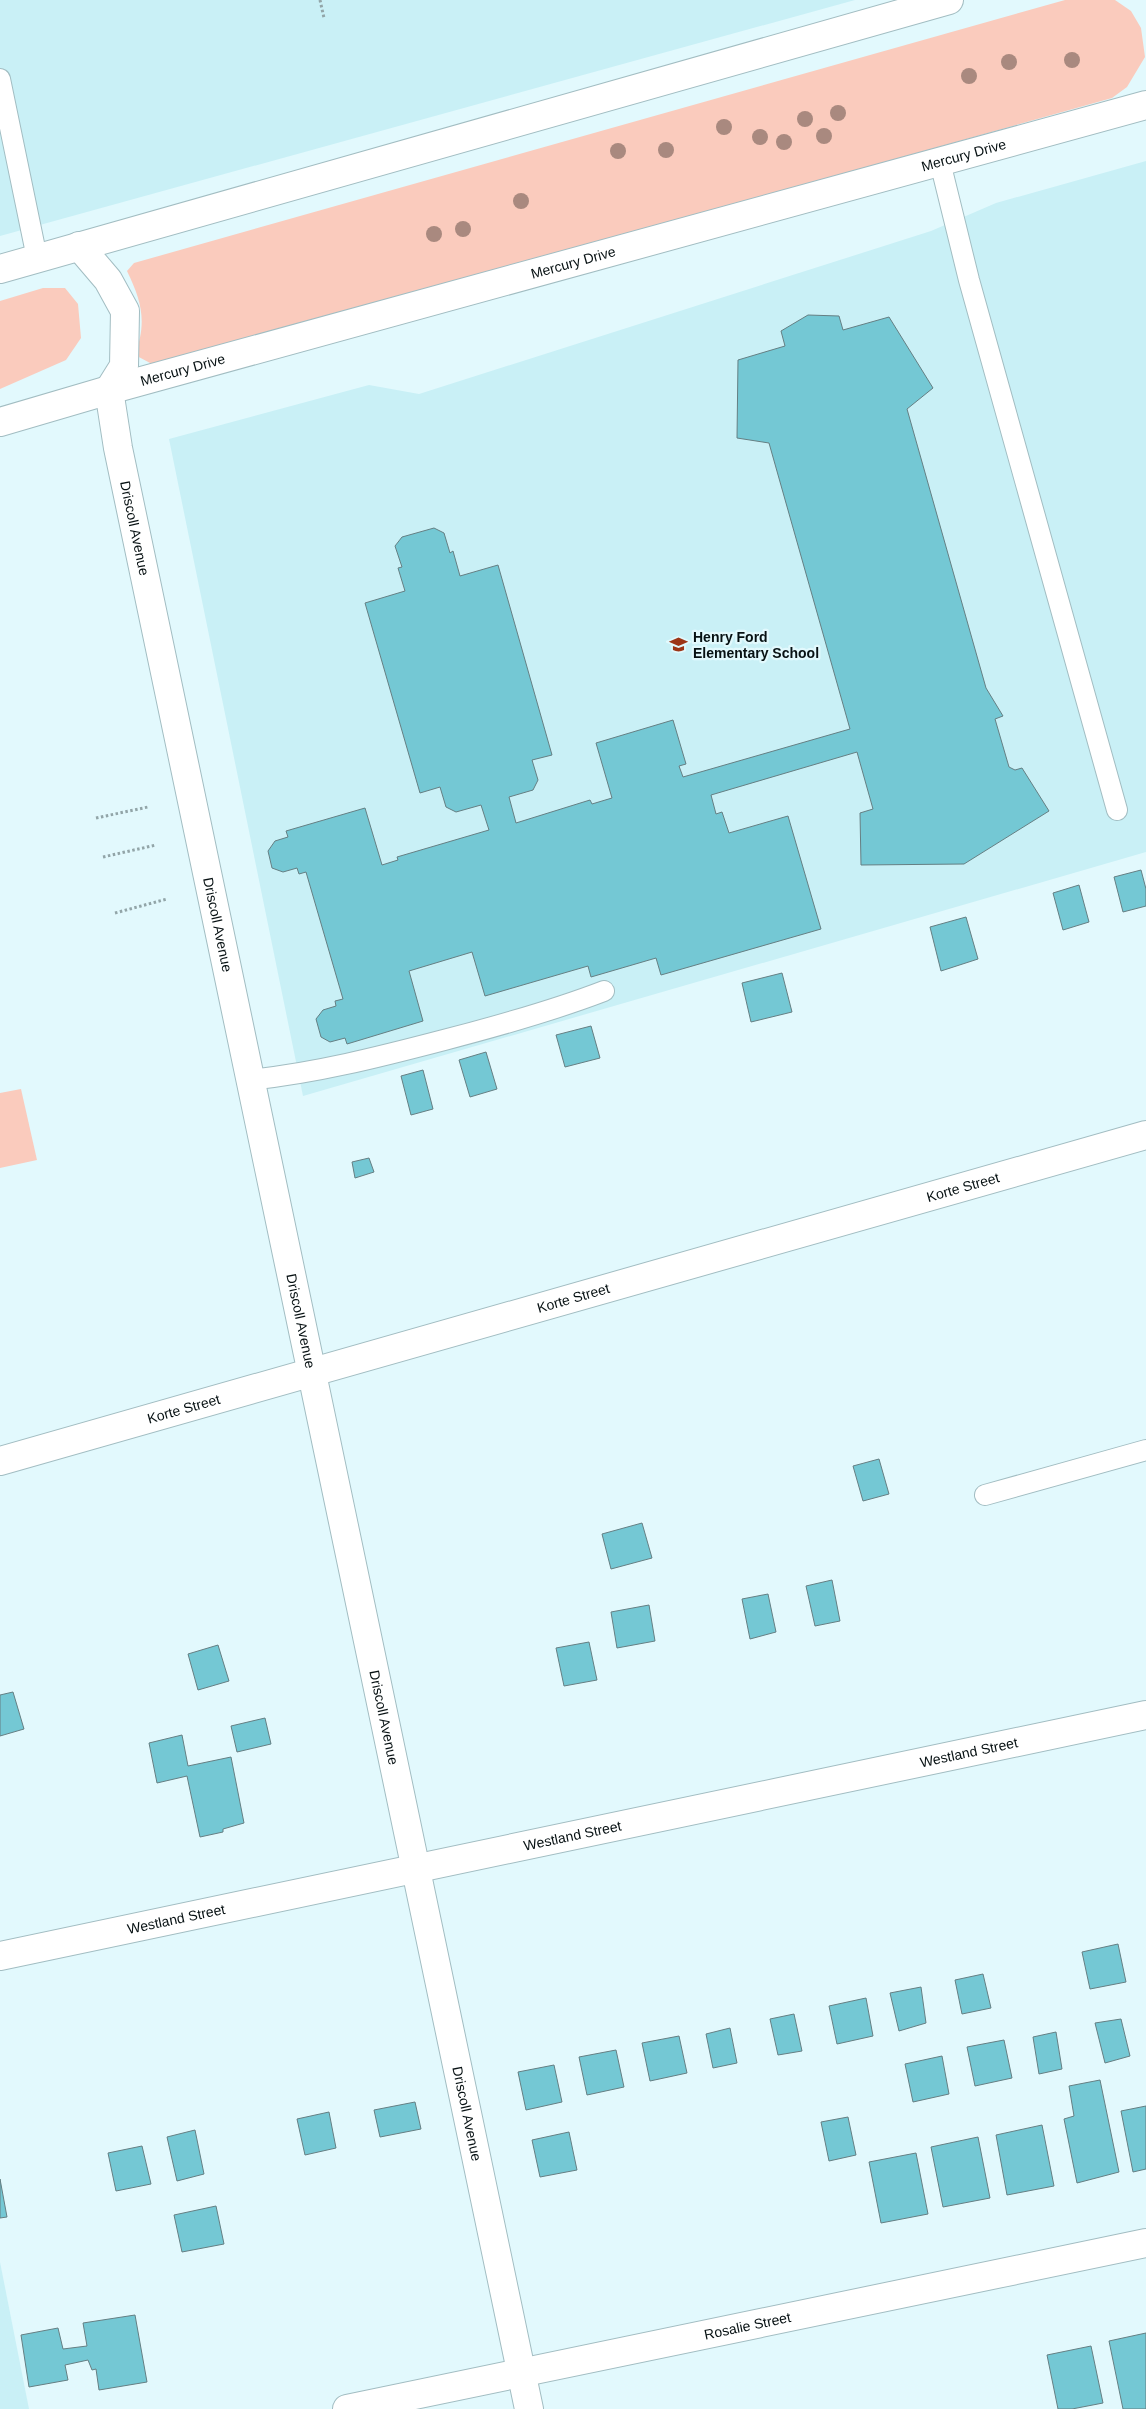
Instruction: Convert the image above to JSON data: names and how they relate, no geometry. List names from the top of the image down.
{
  "streets": {
    "street": [
      "Mercury Drive",
      "Driscoll Avenue",
      "Korte Street",
      "Westland Street",
      "Rosalie Street"
    ]
  },
  "crossings": [
    ["Mercury Drive", "Driscoll Avenue"],
    ["Driscoll Avenue", "Korte Street"],
    ["Driscoll Avenue", "Westland Street"],
    ["Driscoll Avenue", "Rosalie Street"]
  ],
  "places": {
    "school or university": ["Henry Ford Elementary School"]
  }
}
